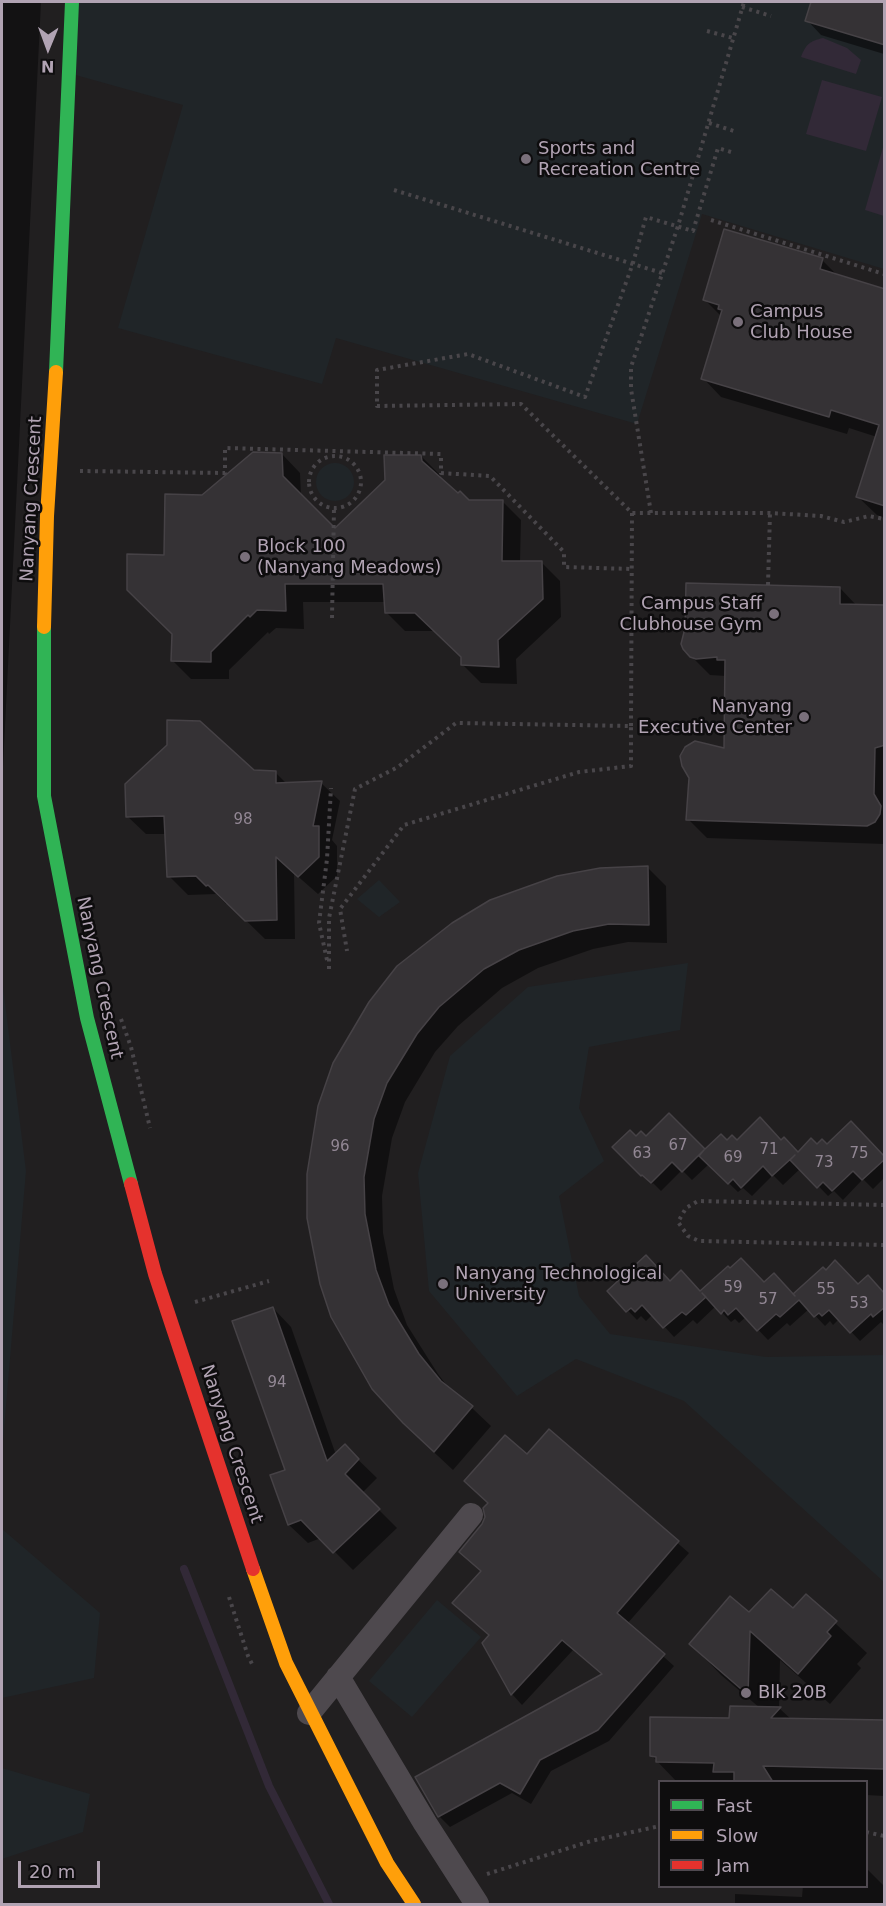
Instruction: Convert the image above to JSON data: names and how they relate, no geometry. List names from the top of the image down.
{
  "streets": {
    "street": ["Nanyang Crescent"]
  },
  "places": [
    "Sports and Recreation Centre",
    "Campus Club House",
    "Block 100 (Nanyang Meadows)",
    "Campus Staff Clubhouse Gym",
    "Nanyang Executive Center",
    "Nanyang Technological University",
    "Blk 20B"
  ],
  "house_numbers": [
    "98",
    "67",
    "96",
    "71",
    "63",
    "75",
    "69",
    "73",
    "59",
    "55",
    "57",
    "53",
    "94"
  ],
  "legend": ["Fast", "Slow", "Jam"],
  "scale_bar": "20 m",
  "north": "bottom"
}
